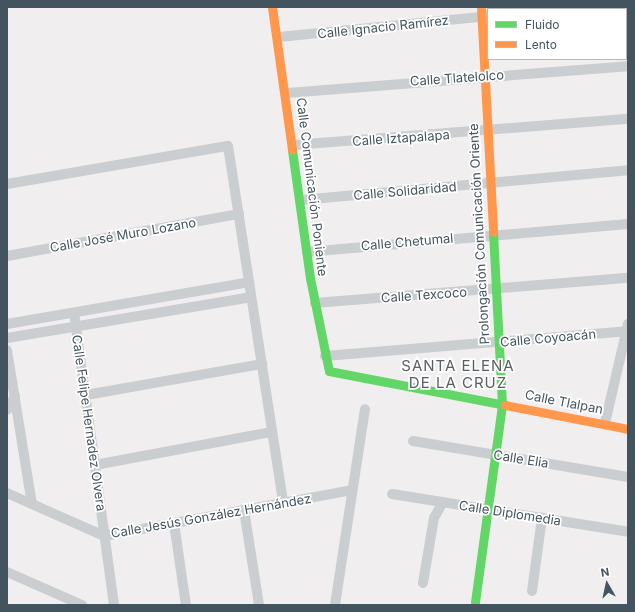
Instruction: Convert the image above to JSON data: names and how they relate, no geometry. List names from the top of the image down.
{
  "streets": {
    "street": [
      "Calle Ignacio Ramírez",
      "Calle Tlatelolco",
      "Calle Iztapalapa",
      "Calle Comunicación Poniente",
      "Calle Solidaridad",
      "Prolongación Comunicación Oriente",
      "Calle José Muro Lozano",
      "Calle Chetumal",
      "Calle Texcoco",
      "Calle Coyoacán",
      "Calle Tlalpan",
      "Calle Felipe Hernadez Olvera",
      "Calle Elia",
      "Calle Diplomedia",
      "Calle Jesús González Hernández"
    ]
  },
  "crossings": [
    ["Calle Ignacio Ramírez", "Calle Comunicación Poniente"],
    ["Calle Ignacio Ramírez", "Prolongación Comunicación Oriente"],
    ["Calle Tlatelolco", "Calle Comunicación Poniente"],
    ["Calle Tlatelolco", "Prolongación Comunicación Oriente"],
    ["Calle Iztapalapa", "Calle Comunicación Poniente"],
    ["Calle Iztapalapa", "Prolongación Comunicación Oriente"],
    ["Calle Comunicación Poniente", "Calle Solidaridad"],
    ["Calle Comunicación Poniente", "Calle Chetumal"],
    ["Calle Comunicación Poniente", "Calle Texcoco"],
    ["Calle Comunicación Poniente", "Calle Coyoacán"],
    ["Calle Comunicación Poniente", "Calle Tlalpan"],
    ["Calle Solidaridad", "Prolongación Comunicación Oriente"],
    ["Prolongación Comunicación Oriente", "Calle Chetumal"],
    ["Prolongación Comunicación Oriente", "Calle Texcoco"],
    ["Prolongación Comunicación Oriente", "Calle Coyoacán"],
    ["Prolongación Comunicación Oriente", "Calle Tlalpan"],
    ["Prolongación Comunicación Oriente", "Calle Elia"],
    ["Prolongación Comunicación Oriente", "Calle Diplomedia"],
    ["Calle Felipe Hernadez Olvera", "Calle Jesús González Hernández"]
  ],
  "districts": ["SANTA ELENA DE LA CRUZ"],
  "legend": ["Fluido", "Lento"],
  "north": "top"
}
